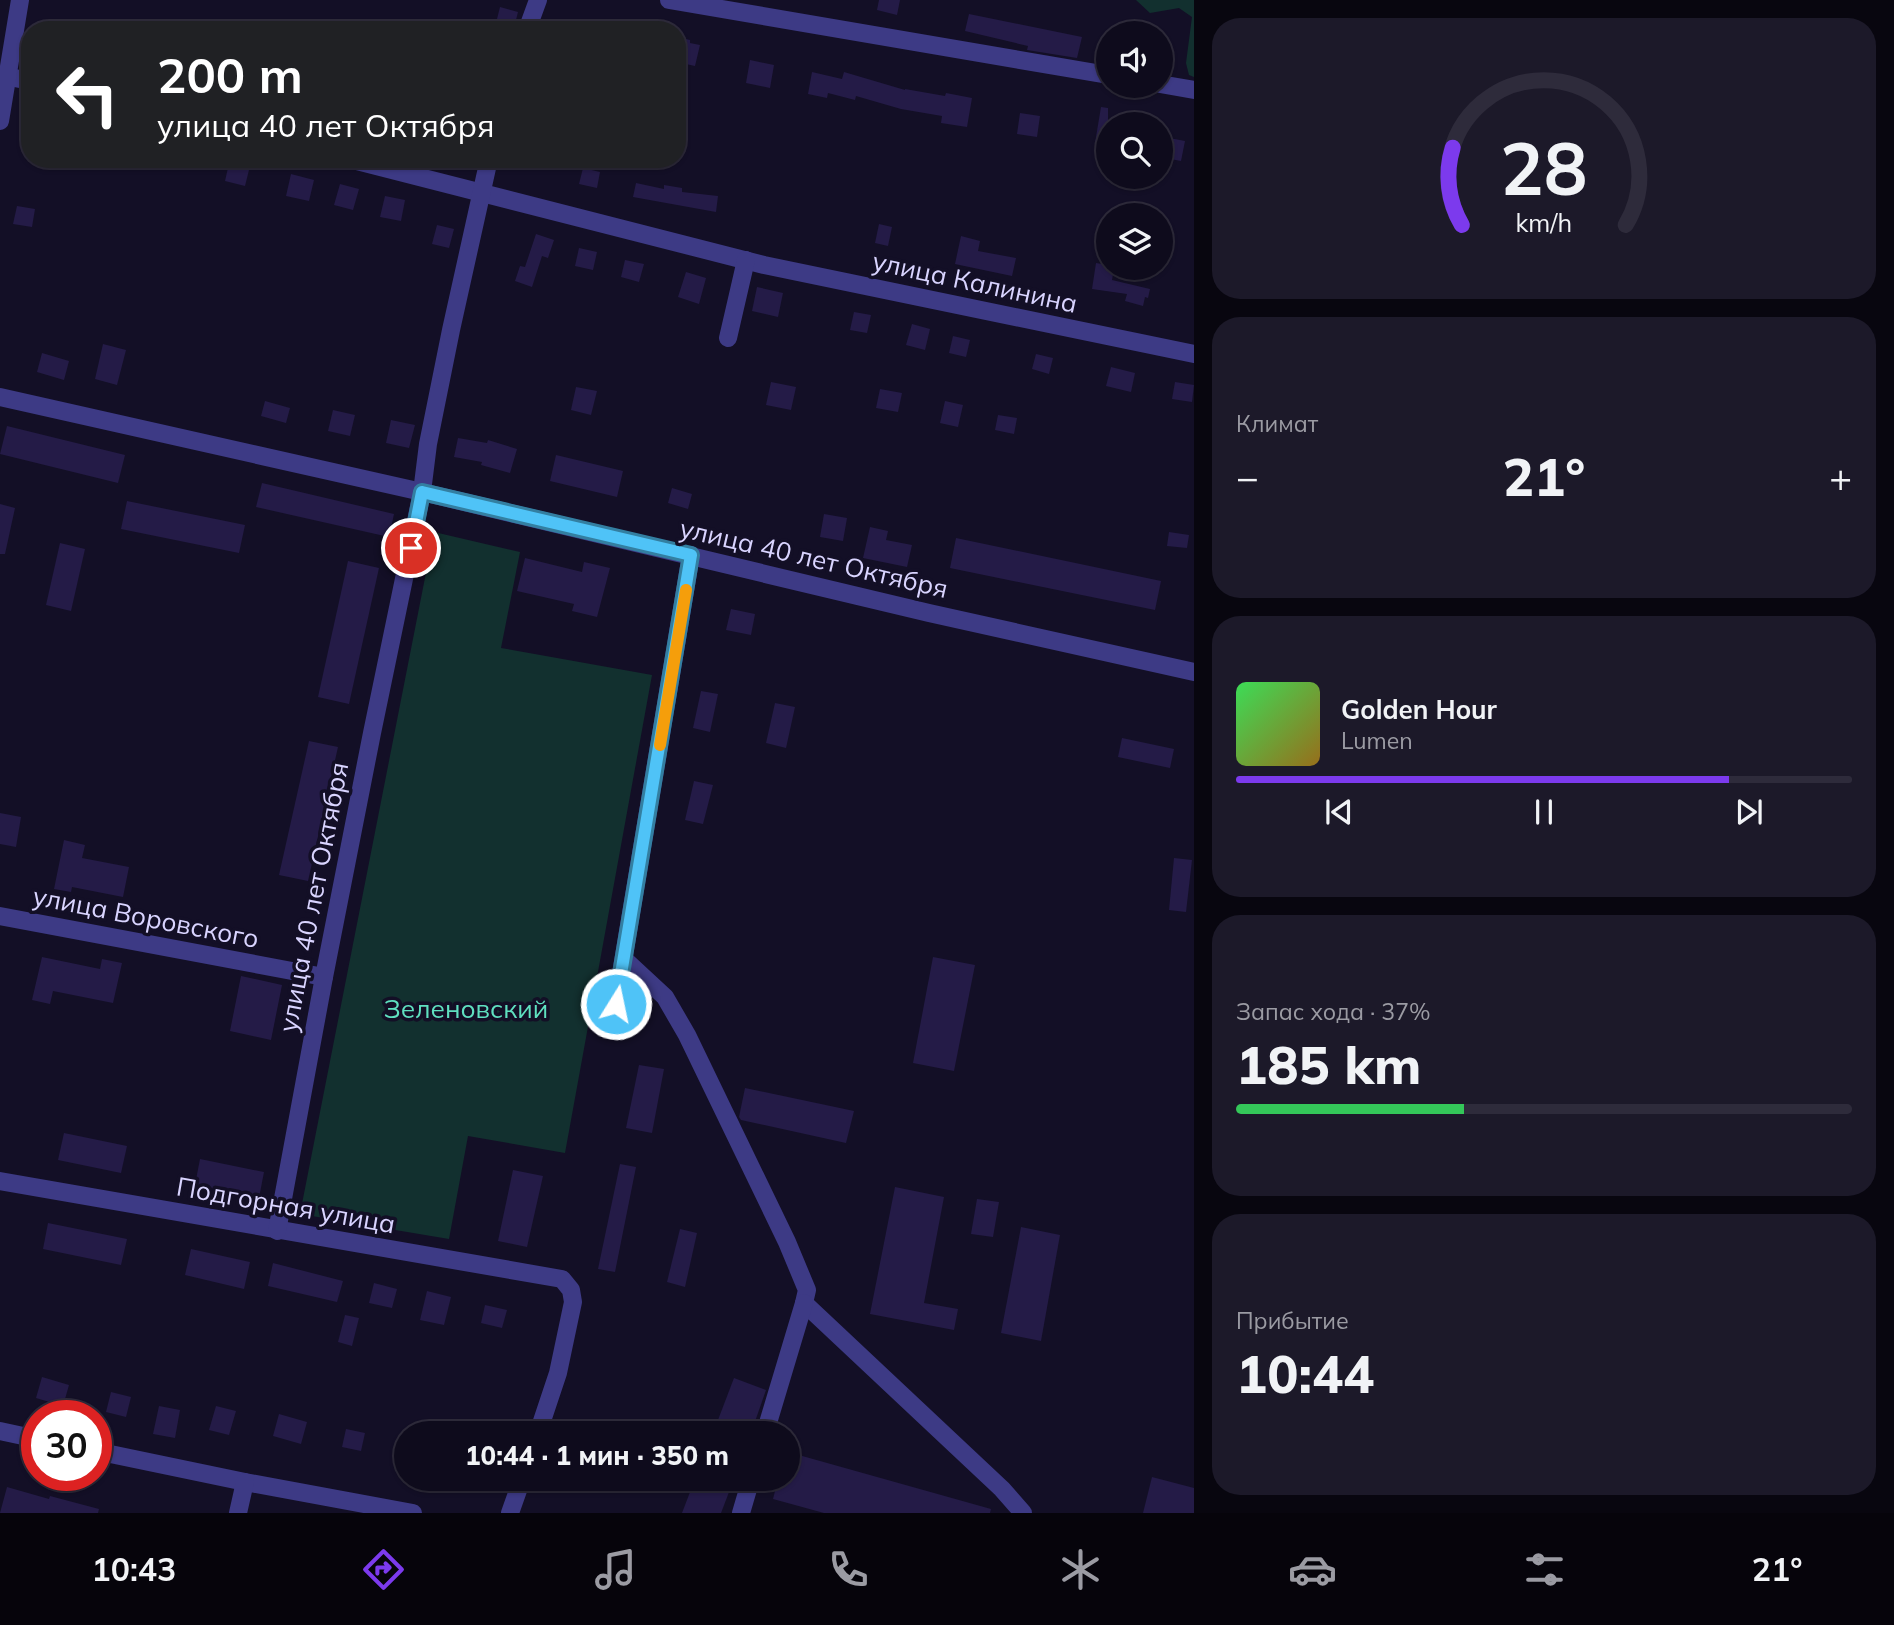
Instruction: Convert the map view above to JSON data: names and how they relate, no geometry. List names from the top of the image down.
{
  "streets": {
    "street": [
      "улица Калинина",
      "улица 40 лет Октября",
      "улица Воровского",
      "Подгорная улица"
    ]
  },
  "crossings": [
    ["улица 40 лет Октября", "улица Воровского"],
    ["улица 40 лет Октября", "Подгорная улица"]
  ],
  "parks": ["Зеленовский"],
  "page": {
    "turn": ["200 m", "улица 40 лет Октября"],
    "tile": [
      "Климат",
      ["Запас хода · 37%", "185 km"],
      ["Прибытие", "10:44"]
    ],
    "heat": ["−", "21°", "+"],
    "song": ["Golden Hour", "Lumen"],
    "limit": "30",
    "trip": "10:44 · 1 мин · 350 m",
    "tabs": ["10:43", "21°"],
    "gauge": ["28", "km/h"]
  }
}
